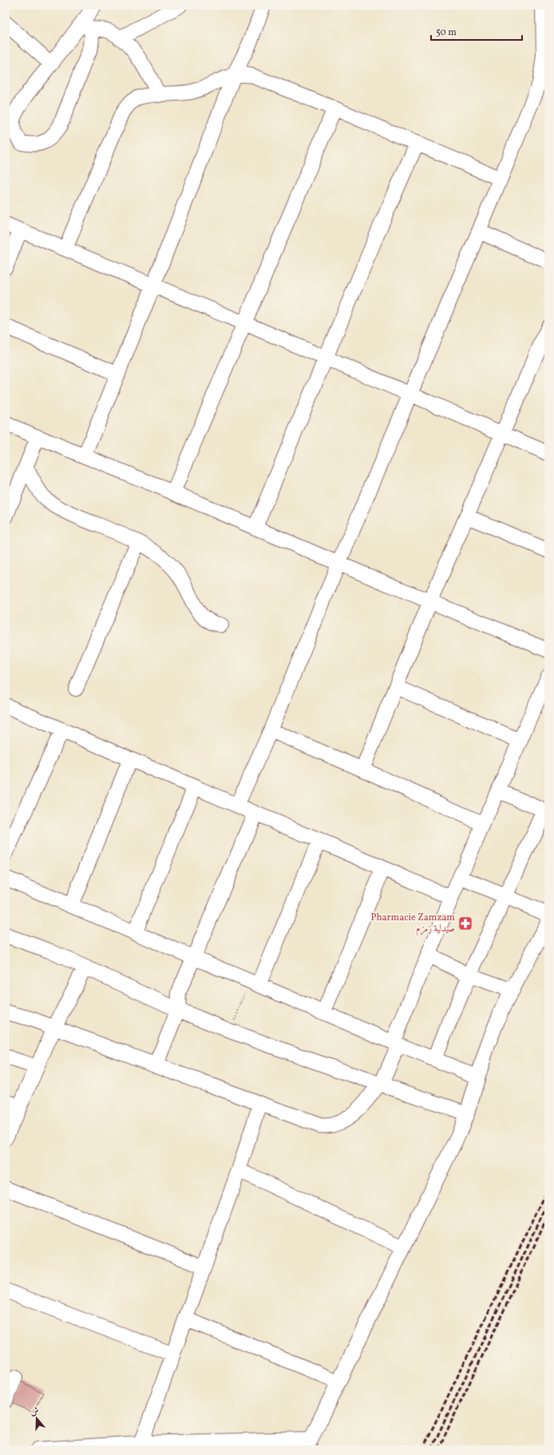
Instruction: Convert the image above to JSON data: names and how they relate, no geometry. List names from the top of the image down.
{
  "places": {
    "pharmacy": ["Pharmacie Zamzam صيدلية زمزم"]
  },
  "scale_bar": "50 m",
  "north": "top"
}
